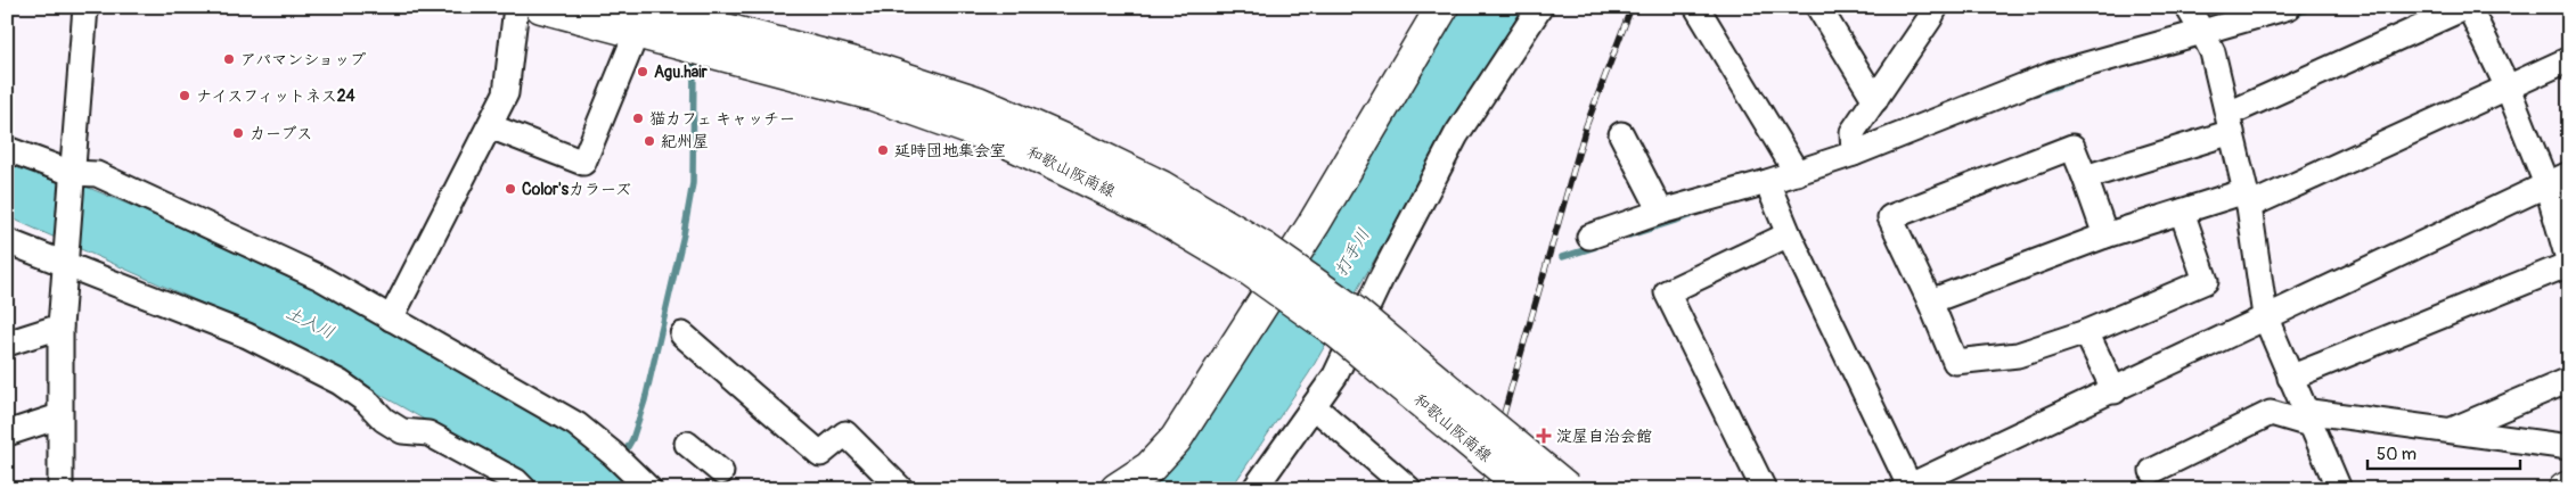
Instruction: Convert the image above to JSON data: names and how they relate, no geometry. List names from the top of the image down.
{
  "streets": {
    "main road": ["和歌山阪南線"]
  },
  "water": ["打手川", "土入川"],
  "places": {
    "other": [
      "アパマンショップ",
      "Agu.hair",
      "ナイスフィットネス24",
      "猫カフェ キャッチー",
      "カーブス",
      "紀州屋",
      "延時団地集会室",
      "Color'sカラーズ"
    ],
    "health": ["淀屋自治会館"]
  },
  "scale_bar": "50 m"
}
